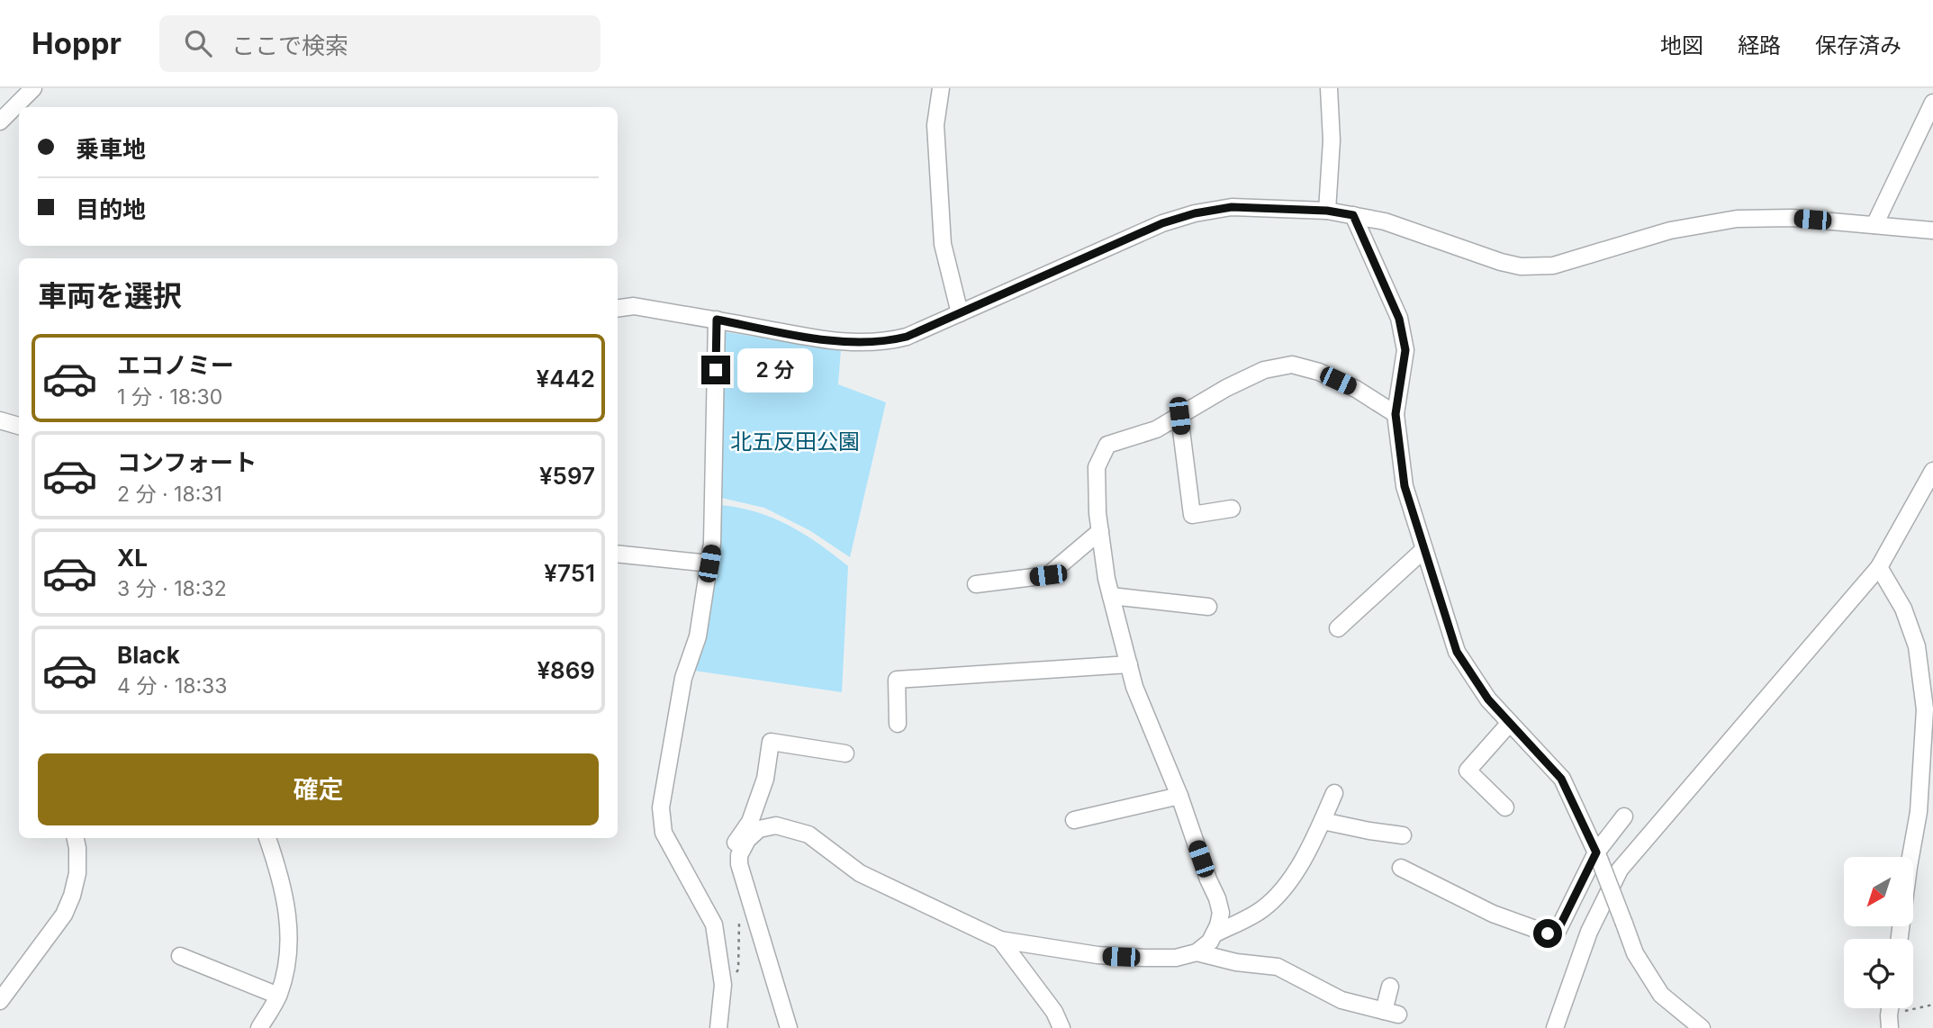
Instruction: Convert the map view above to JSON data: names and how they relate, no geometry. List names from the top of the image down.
{
  "parks": ["北五反田公園"],
  "north": "bottom left",
  "page": {
    "header": "Hoppr",
    "search": "ここで検索",
    "nav": ["地図", "経路", "保存済み"],
    "banner": ["乗車地", "目的地"],
    "heading": "車両を選択",
    "list": [
      {
        "name": "エコノミー",
        "note": "1 分 · 18:30",
        "value": "¥442"
      },
      {
        "name": "コンフォート",
        "note": "2 分 · 18:31",
        "value": "¥597"
      },
      {
        "name": "XL",
        "note": "3 分 · 18:32",
        "value": "¥751"
      },
      {
        "name": "Black",
        "note": "4 分 · 18:33",
        "value": "¥869"
      }
    ],
    "bubble": "2 分",
    "buttons": "確定"
  }
}
